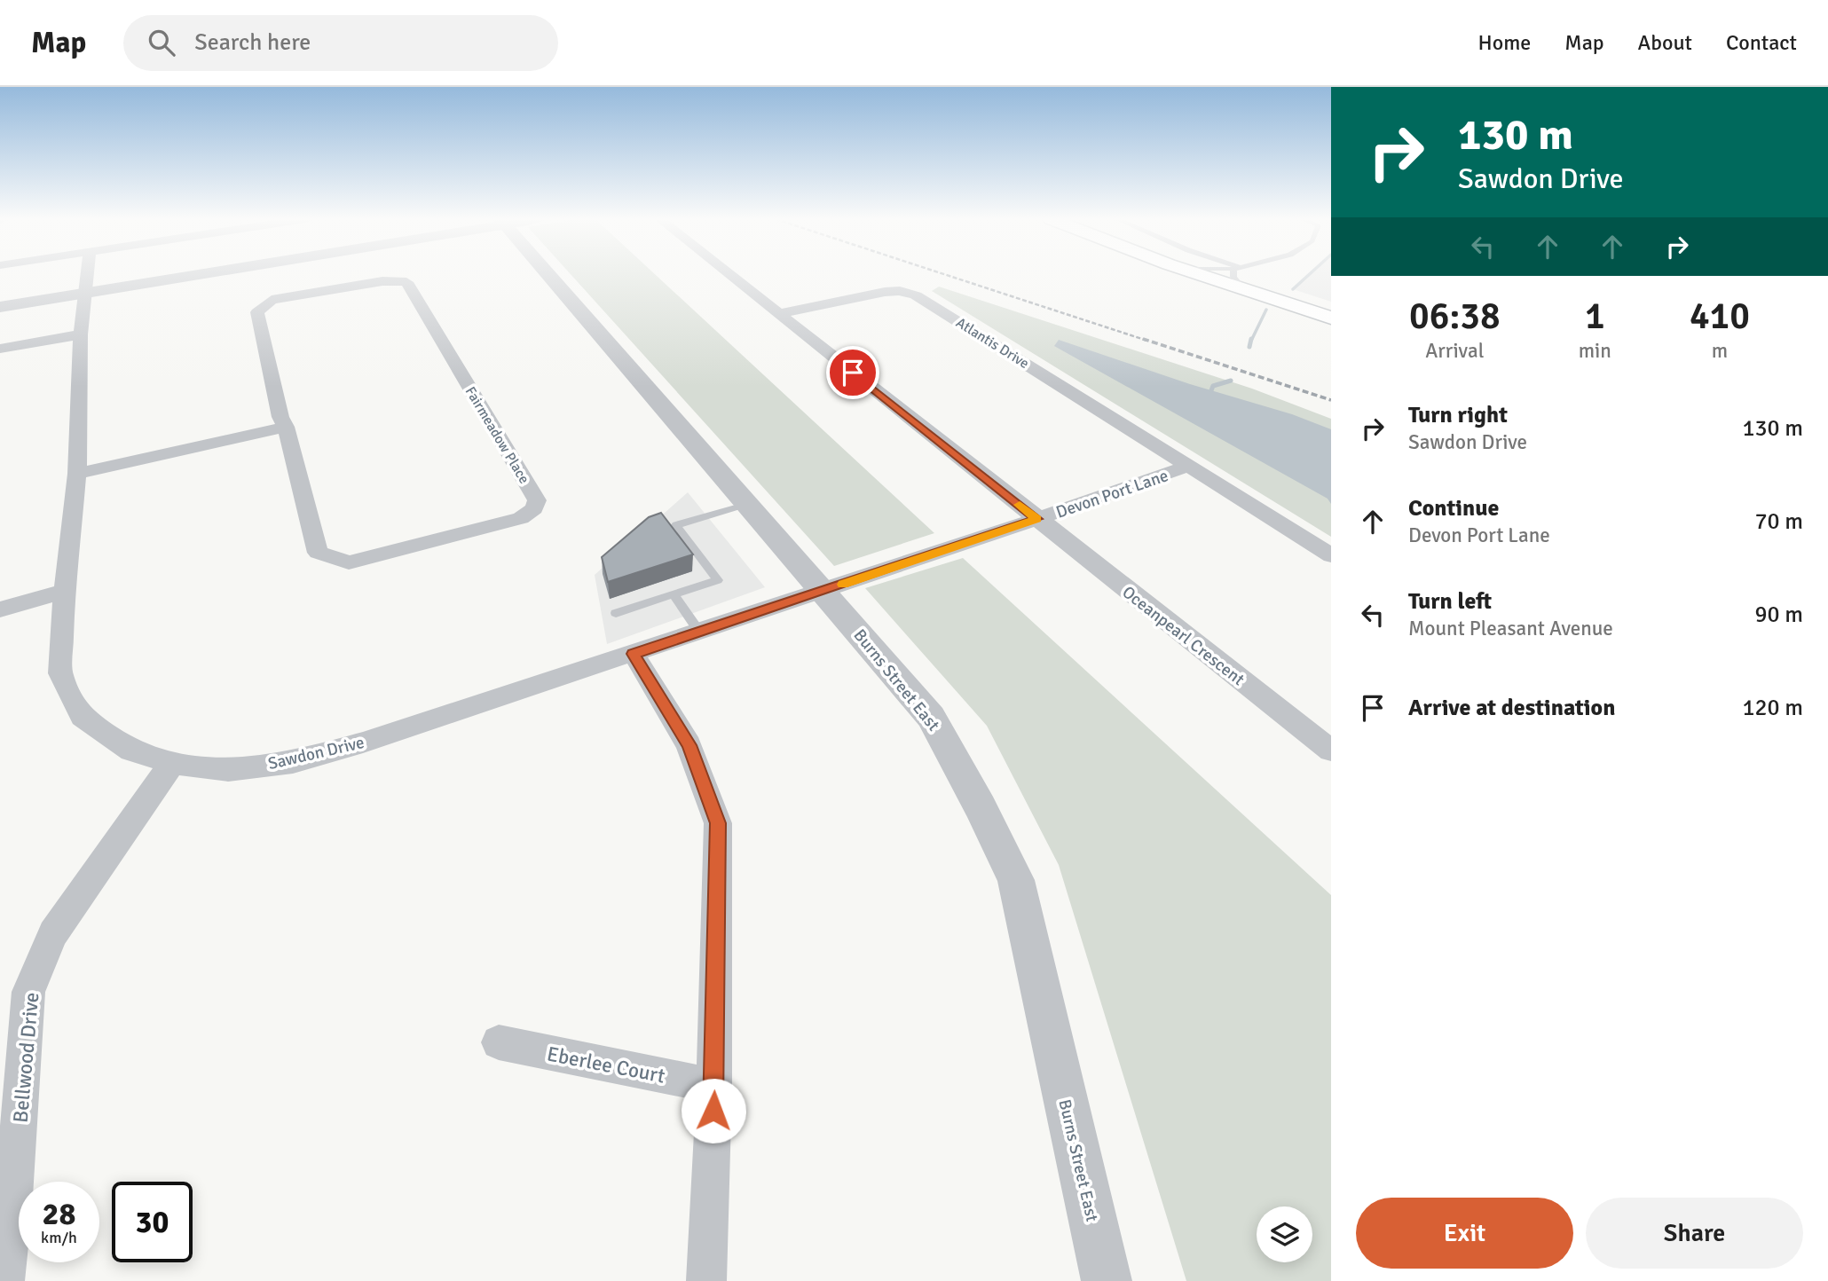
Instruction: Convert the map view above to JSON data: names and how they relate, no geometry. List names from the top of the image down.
{
  "streets": {
    "street": [
      "Atlantis Drive",
      "Fairmeadow Place",
      "Devon Port Lane",
      "Oceanpearl Crescent",
      "Burns Street East",
      "Sawdon Drive",
      "Bellwood Drive",
      "Eberlee Court"
    ]
  },
  "crossings": [
    ["Atlantis Drive", "Devon Port Lane"],
    ["Atlantis Drive", "Oceanpearl Crescent"],
    ["Devon Port Lane", "Oceanpearl Crescent"],
    ["Devon Port Lane", "Burns Street East"],
    ["Devon Port Lane", "Sawdon Drive"],
    ["Burns Street East", "Sawdon Drive"],
    ["Sawdon Drive", "Bellwood Drive"]
  ],
  "page": {
    "header": "Map",
    "search": "Search here",
    "nav": [
      "Home",
      "Map",
      "About",
      "Contact"
    ],
    "turn": ["130 m", "Sawdon Drive"],
    "eta": [
      "06:38",
      "Arrival",
      "1",
      "min",
      "410",
      "m"
    ],
    "list": [
      {
        "name": "Turn right",
        "note": "Sawdon Drive",
        "value": "130 m"
      },
      {
        "name": "Continue",
        "note": "Devon Port Lane",
        "value": "70 m"
      },
      {
        "name": "Turn left",
        "note": "Mount Pleasant Avenue",
        "value": "90 m"
      },
      {
        "name": "Arrive at destination",
        "value": "120 m"
      }
    ],
    "speed": "28 km/h",
    "limit": "30",
    "buttons": ["Exit", "Share"]
  }
}
